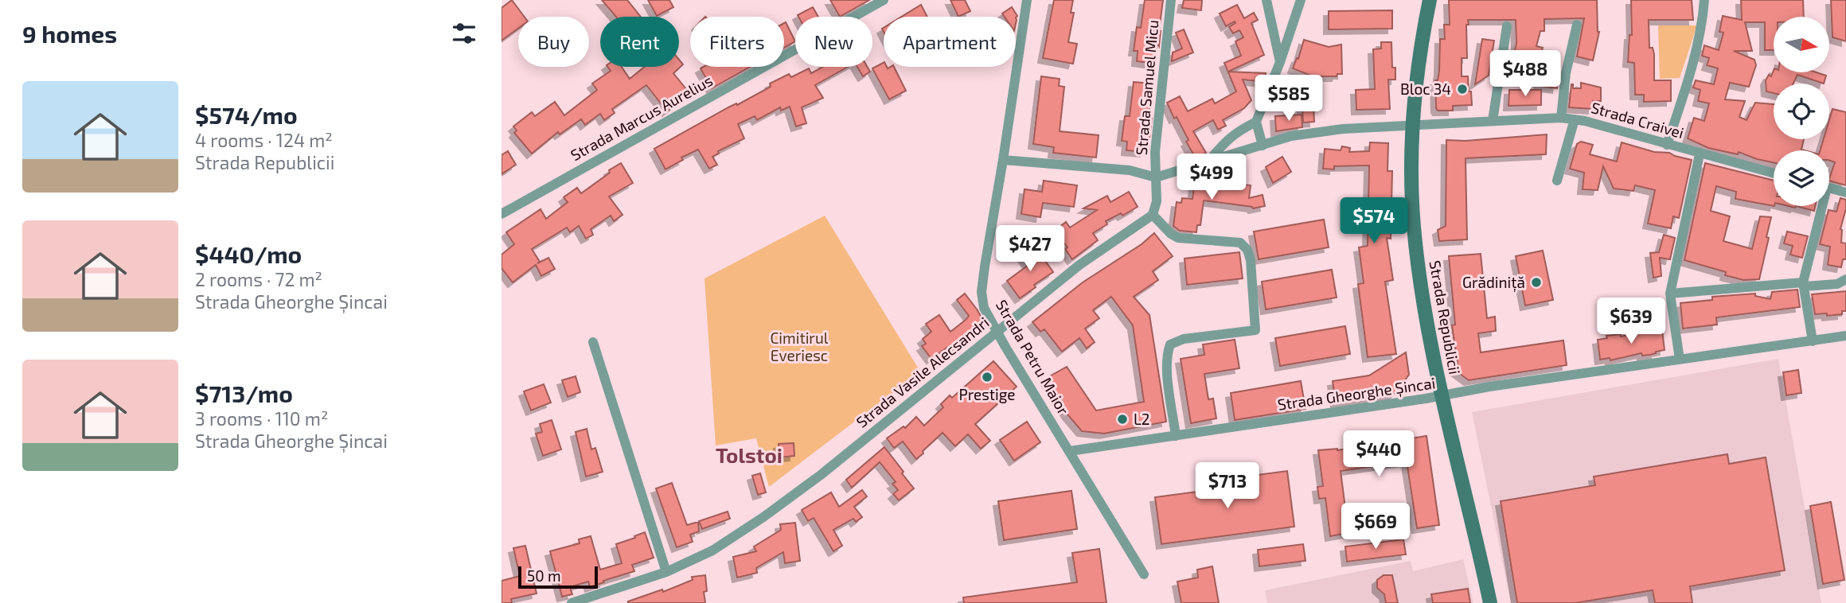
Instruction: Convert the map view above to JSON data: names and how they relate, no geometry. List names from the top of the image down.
{
  "streets": {
    "main road": ["Strada Republicii"],
    "street": [
      "Strada Samuel Micu",
      "Strada Marcus Aurelius",
      "Strada Craivei",
      "Strada Petru Maior",
      "Strada Vasile Alecsandri",
      "Strada Gheorghe Șincai"
    ]
  },
  "crossings": [
    ["Strada Craivei", "Strada Republicii"],
    ["Strada Republicii", "Strada Gheorghe Șincai"],
    ["Strada Petru Maior", "Strada Vasile Alecsandri"],
    ["Strada Petru Maior", "Strada Gheorghe Șincai"]
  ],
  "districts": ["Tolstoi"],
  "parks": ["Cimitirul Everiesc"],
  "places": [
    "Bloc 34",
    "Grădiniță",
    "Prestige",
    "L2"
  ],
  "scale_bar": "50 m",
  "north": "right",
  "page": {
    "heading": "9 homes",
    "chip": [
      "Buy",
      "Rent",
      "Filters",
      "New",
      "Apartment"
    ],
    "price": [
      "$488",
      "$585",
      "$499",
      "$574",
      "$427",
      "$639",
      "$440",
      "$713",
      "$669"
    ],
    "list": [
      {
        "name": "$574/mo",
        "note": "4 rooms · 124 m² · Strada Republicii"
      },
      {
        "name": "$440/mo",
        "note": "2 rooms · 72 m² · Strada Gheorghe Șincai"
      },
      {
        "name": "$713/mo",
        "note": "3 rooms · 110 m² · Strada Gheorghe Șincai"
      }
    ],
    "scale": "50 m"
  }
}
